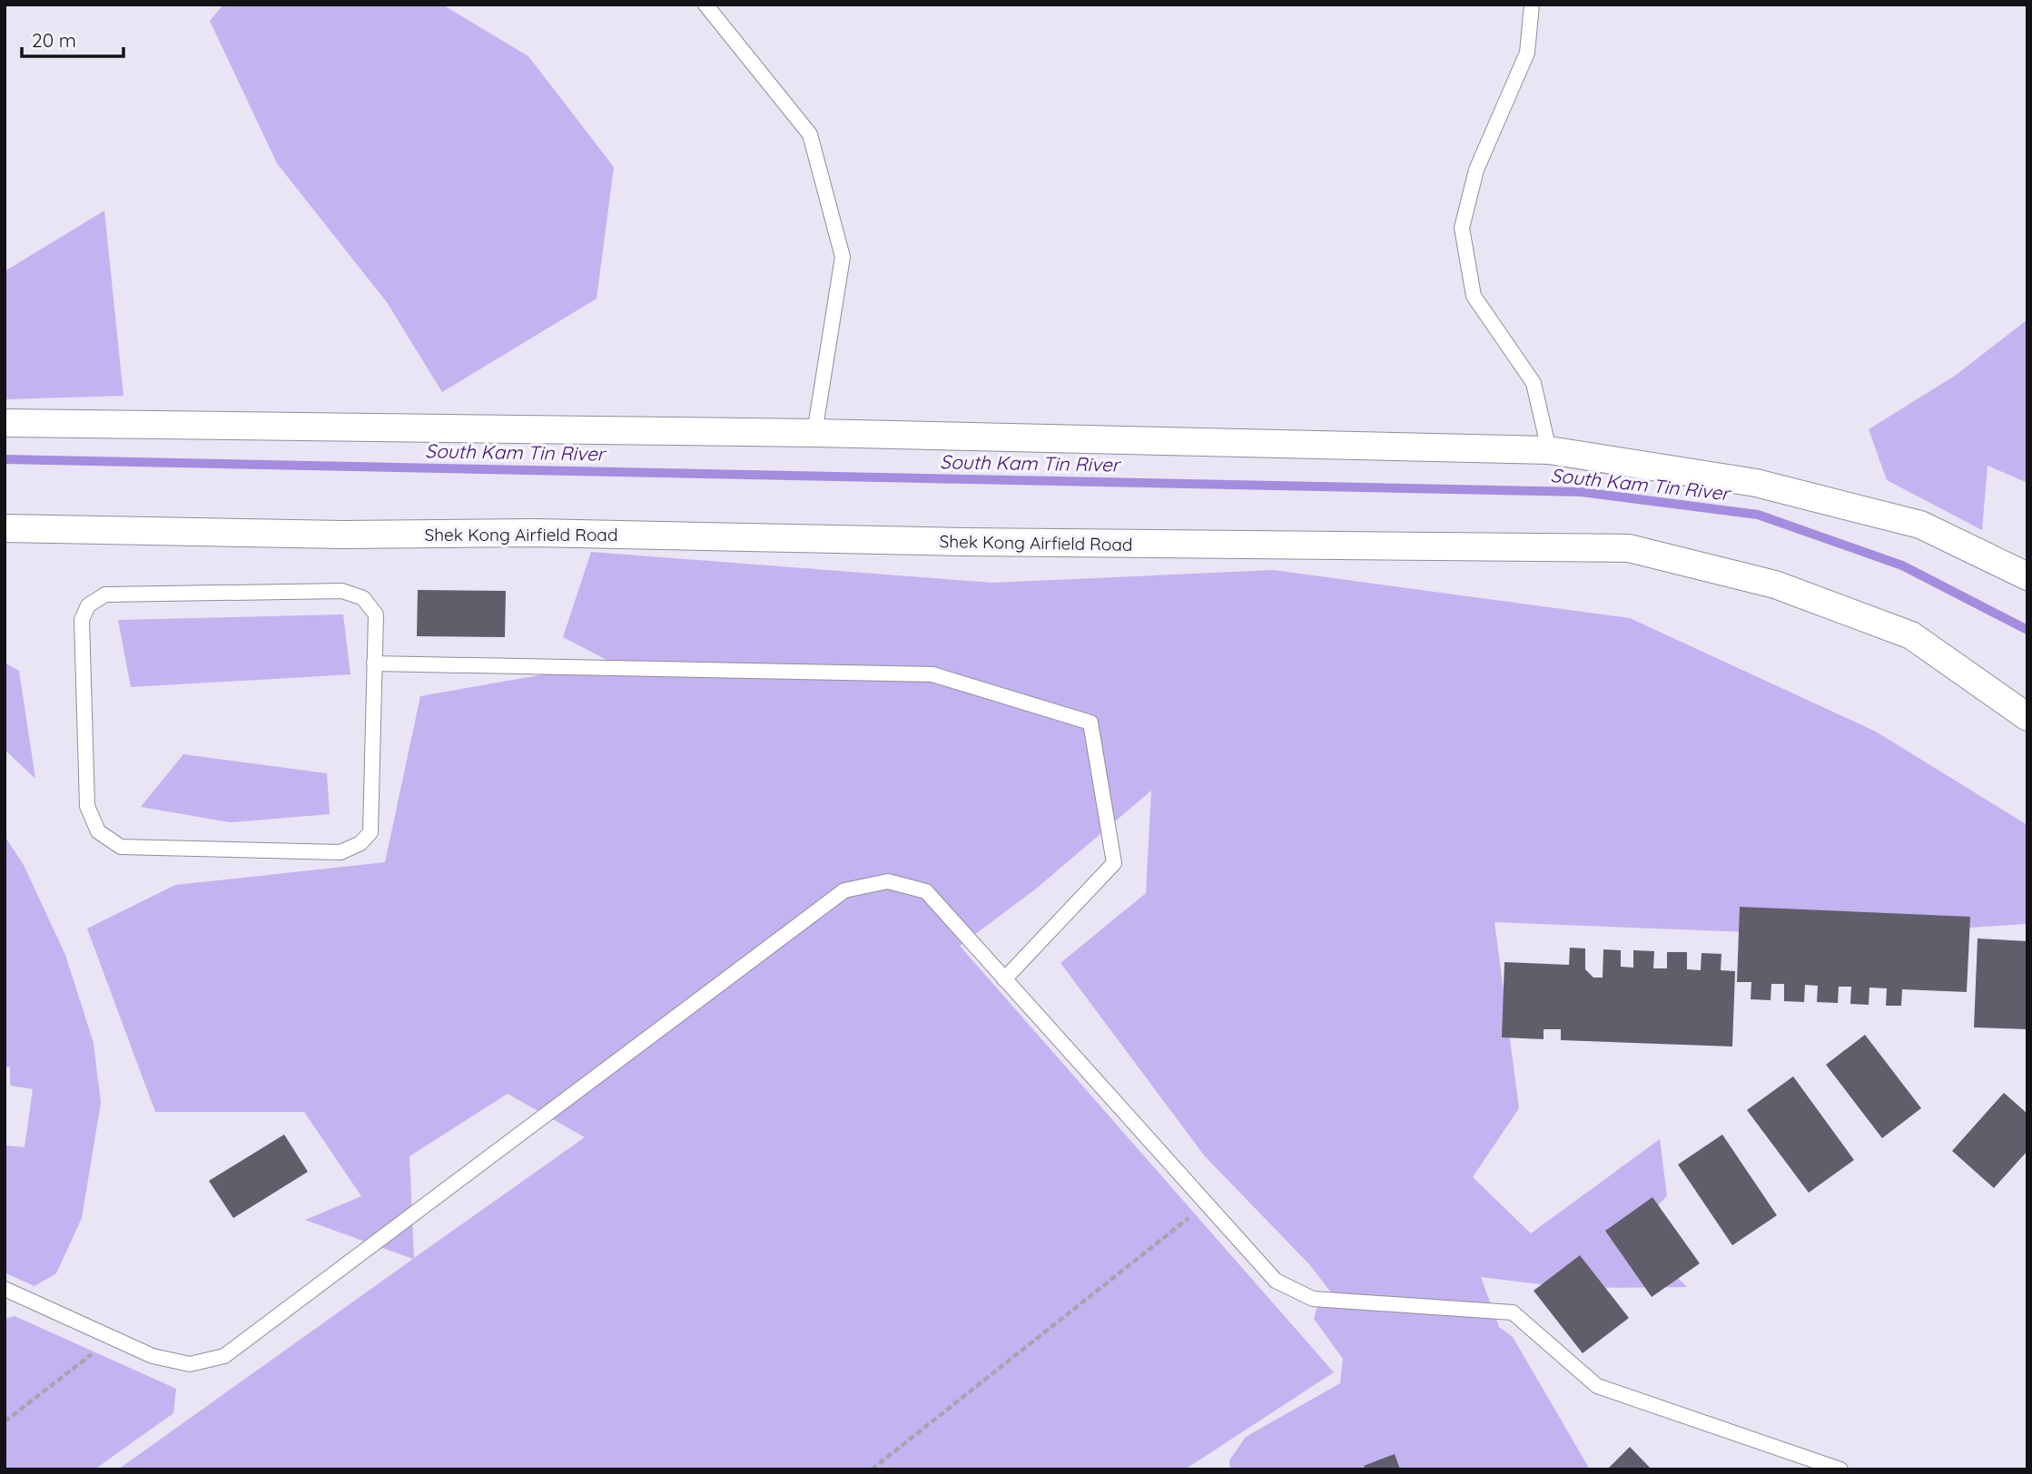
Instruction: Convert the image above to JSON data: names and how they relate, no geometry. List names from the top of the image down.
{
  "streets": {
    "street": ["Shek Kong Airfield Road"]
  },
  "water": ["South Kam Tin River"],
  "scale_bar": "20 m"
}
